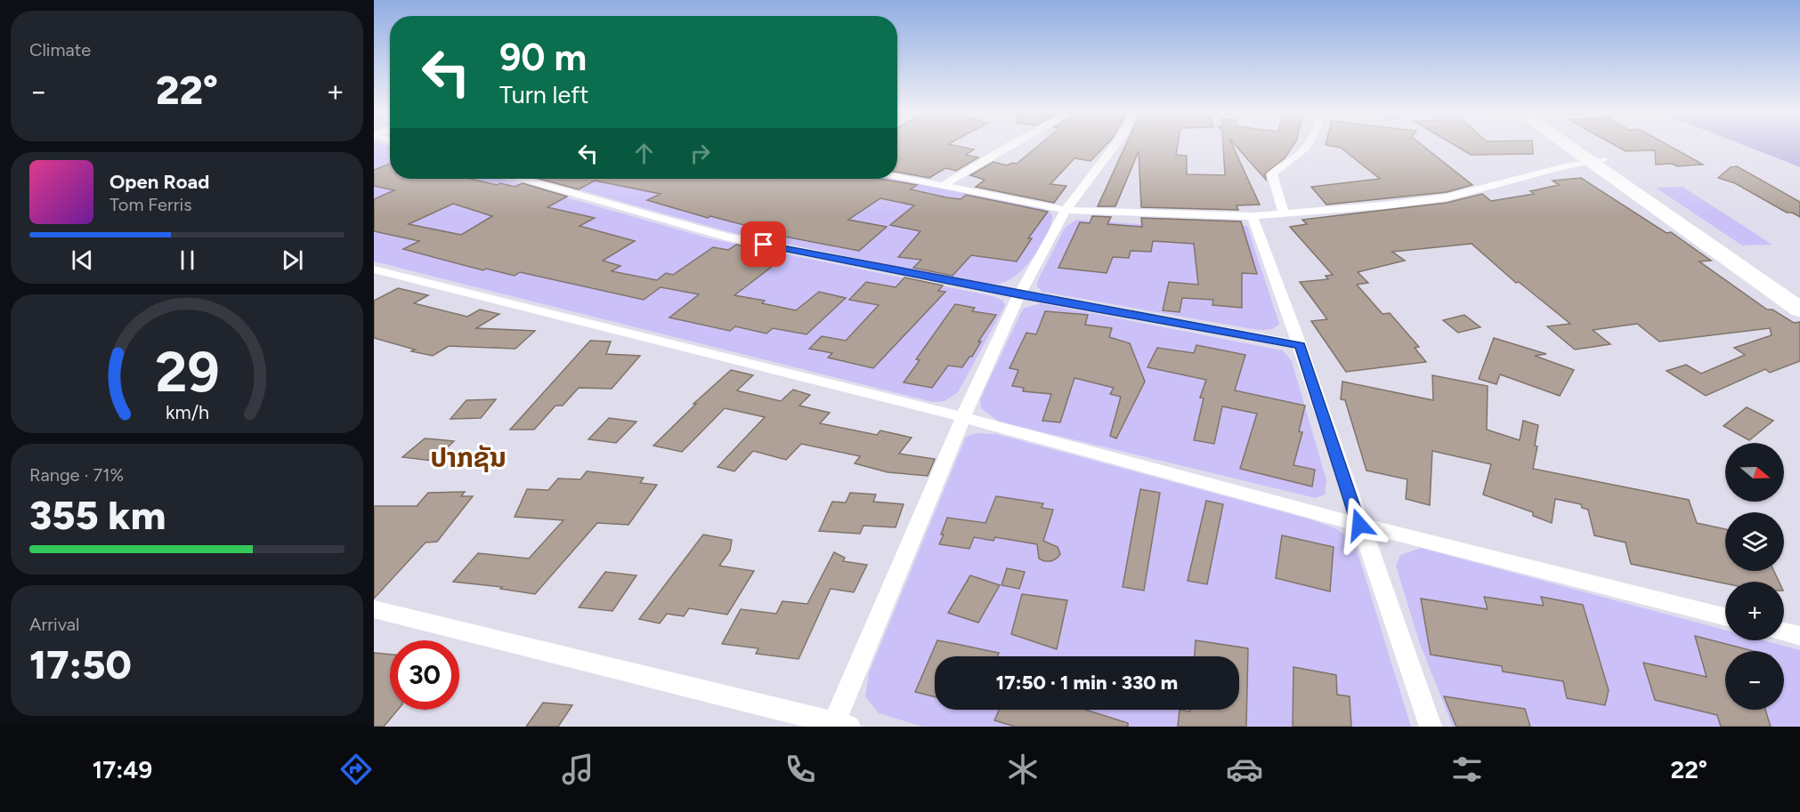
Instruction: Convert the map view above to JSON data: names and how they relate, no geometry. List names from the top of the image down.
{
  "districts": ["ປາກຊັນ"],
  "north": "right",
  "page": {
    "tile": [
      "Climate",
      ["Range · 71%", "355 km"],
      ["Arrival", "17:50"]
    ],
    "turn": ["90 m", "Turn left"],
    "heat": ["−", "22°", "+"],
    "song": ["Open Road", "Tom Ferris"],
    "map_buttons": ["+", "−"],
    "limit": "30",
    "trip": "17:50 · 1 min · 330 m",
    "tabs": ["17:49", "22°"],
    "gauge": ["29", "km/h"]
  }
}
